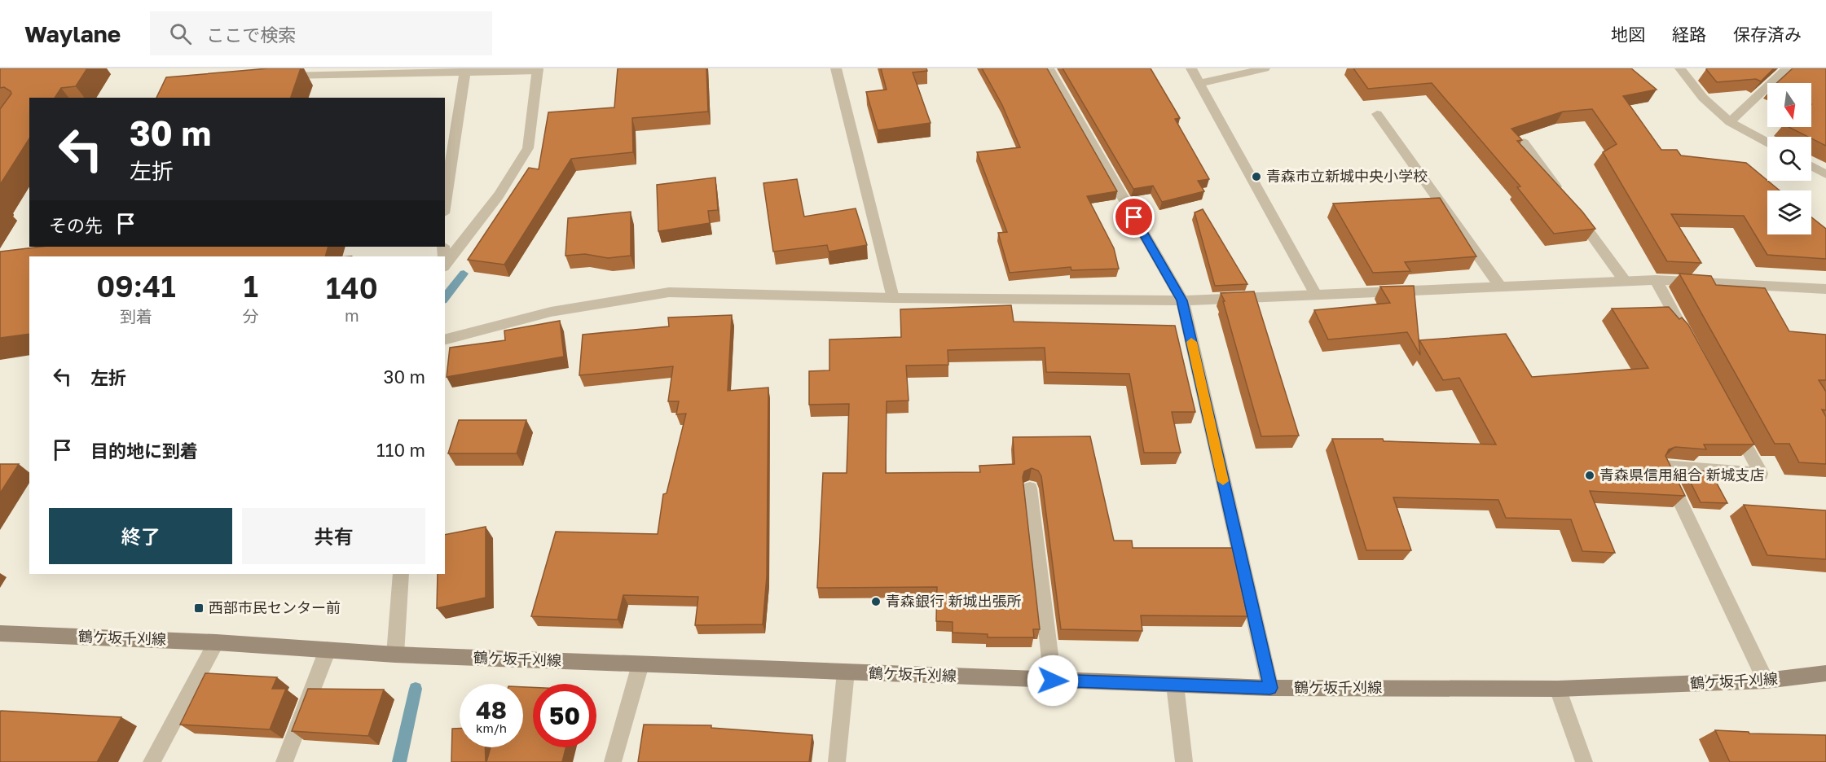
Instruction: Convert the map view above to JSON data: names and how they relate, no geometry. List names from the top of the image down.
{
  "streets": {
    "main road": ["鶴ケ坂千刈線"]
  },
  "places": {
    "other": ["青森市立新城中央小学校", "青森県信用組合 新城支店", "青森銀行 新城出張所"],
    "transit": ["西部市民センター前"]
  },
  "north": "bottom",
  "page": {
    "header": "Waylane",
    "search": "ここで検索",
    "nav": ["地図", "経路", "保存済み"],
    "turn": ["30 m", "左折"],
    "then": "その先",
    "eta": [
      "09:41",
      "到着",
      "1",
      "分",
      "140",
      "m"
    ],
    "list": [
      {
        "name": "左折",
        "value": "30 m"
      },
      {
        "name": "目的地に到着",
        "value": "110 m"
      }
    ],
    "buttons": ["終了", "共有"],
    "speed": "48 km/h",
    "limit": "50"
  }
}
